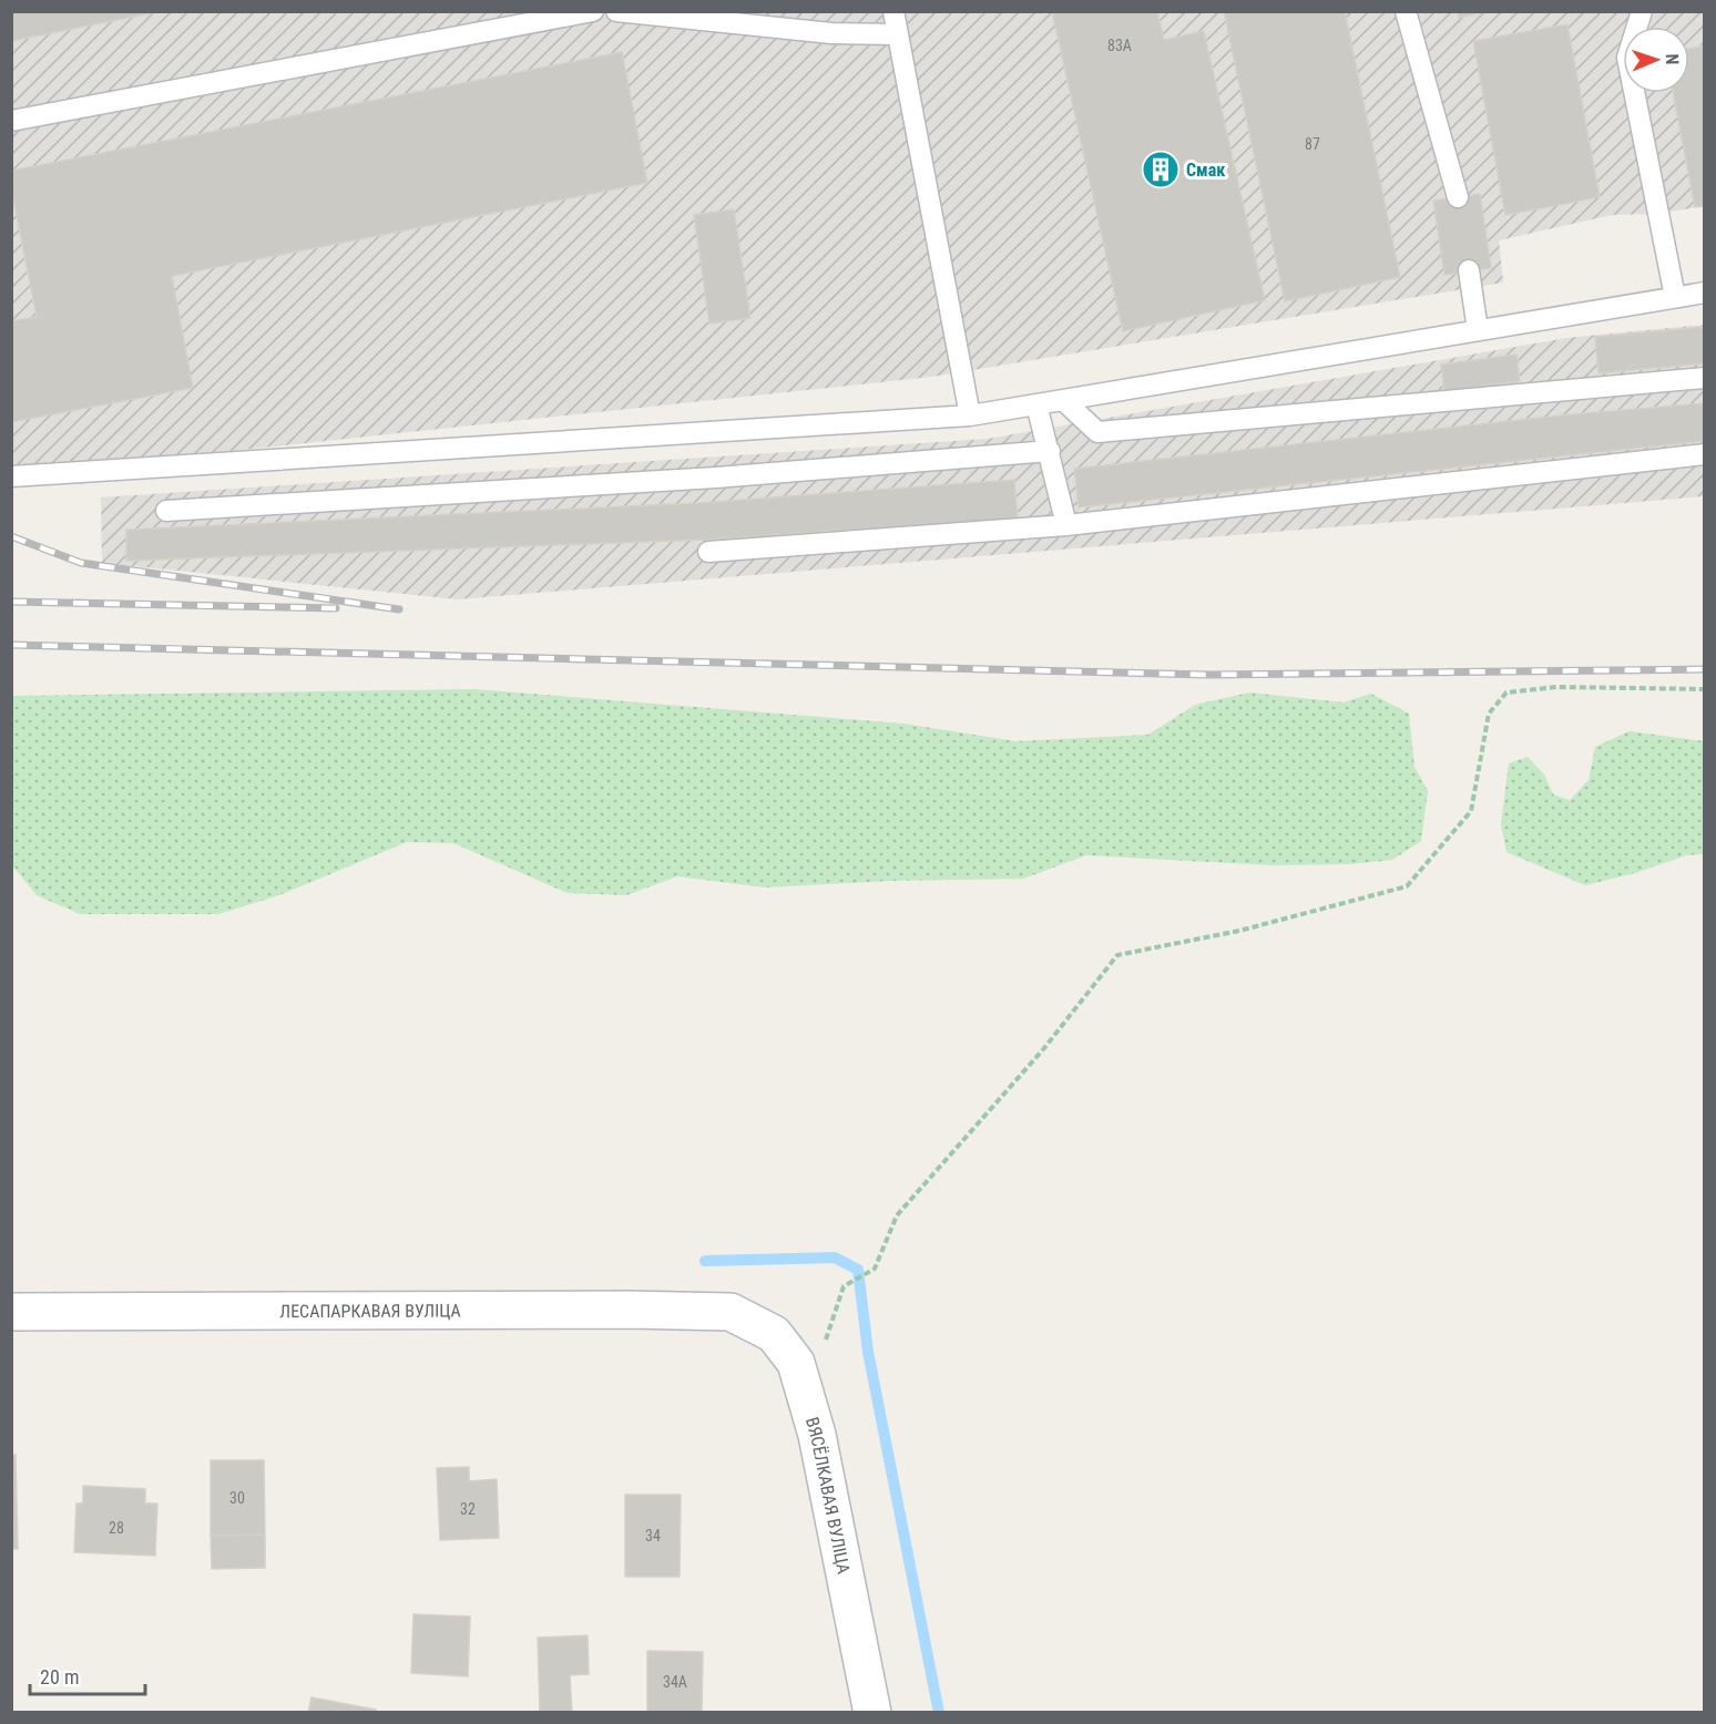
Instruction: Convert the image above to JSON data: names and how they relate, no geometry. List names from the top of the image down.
{
  "streets": {
    "street": ["ЛЕСАПАРКАВАЯ ВУЛІЦА", "ВЯСЁЛКАВАЯ ВУЛІЦА"]
  },
  "crossings": [
    ["ЛЕСАПАРКАВАЯ ВУЛІЦА", "ВЯСЁЛКАВАЯ ВУЛІЦА"]
  ],
  "places": {
    "building": ["Смак"]
  },
  "house_numbers": [
    "83А",
    "87",
    "30",
    "32",
    "28",
    "34",
    "34А"
  ],
  "scale_bar": "20 m",
  "north": "right"
}
